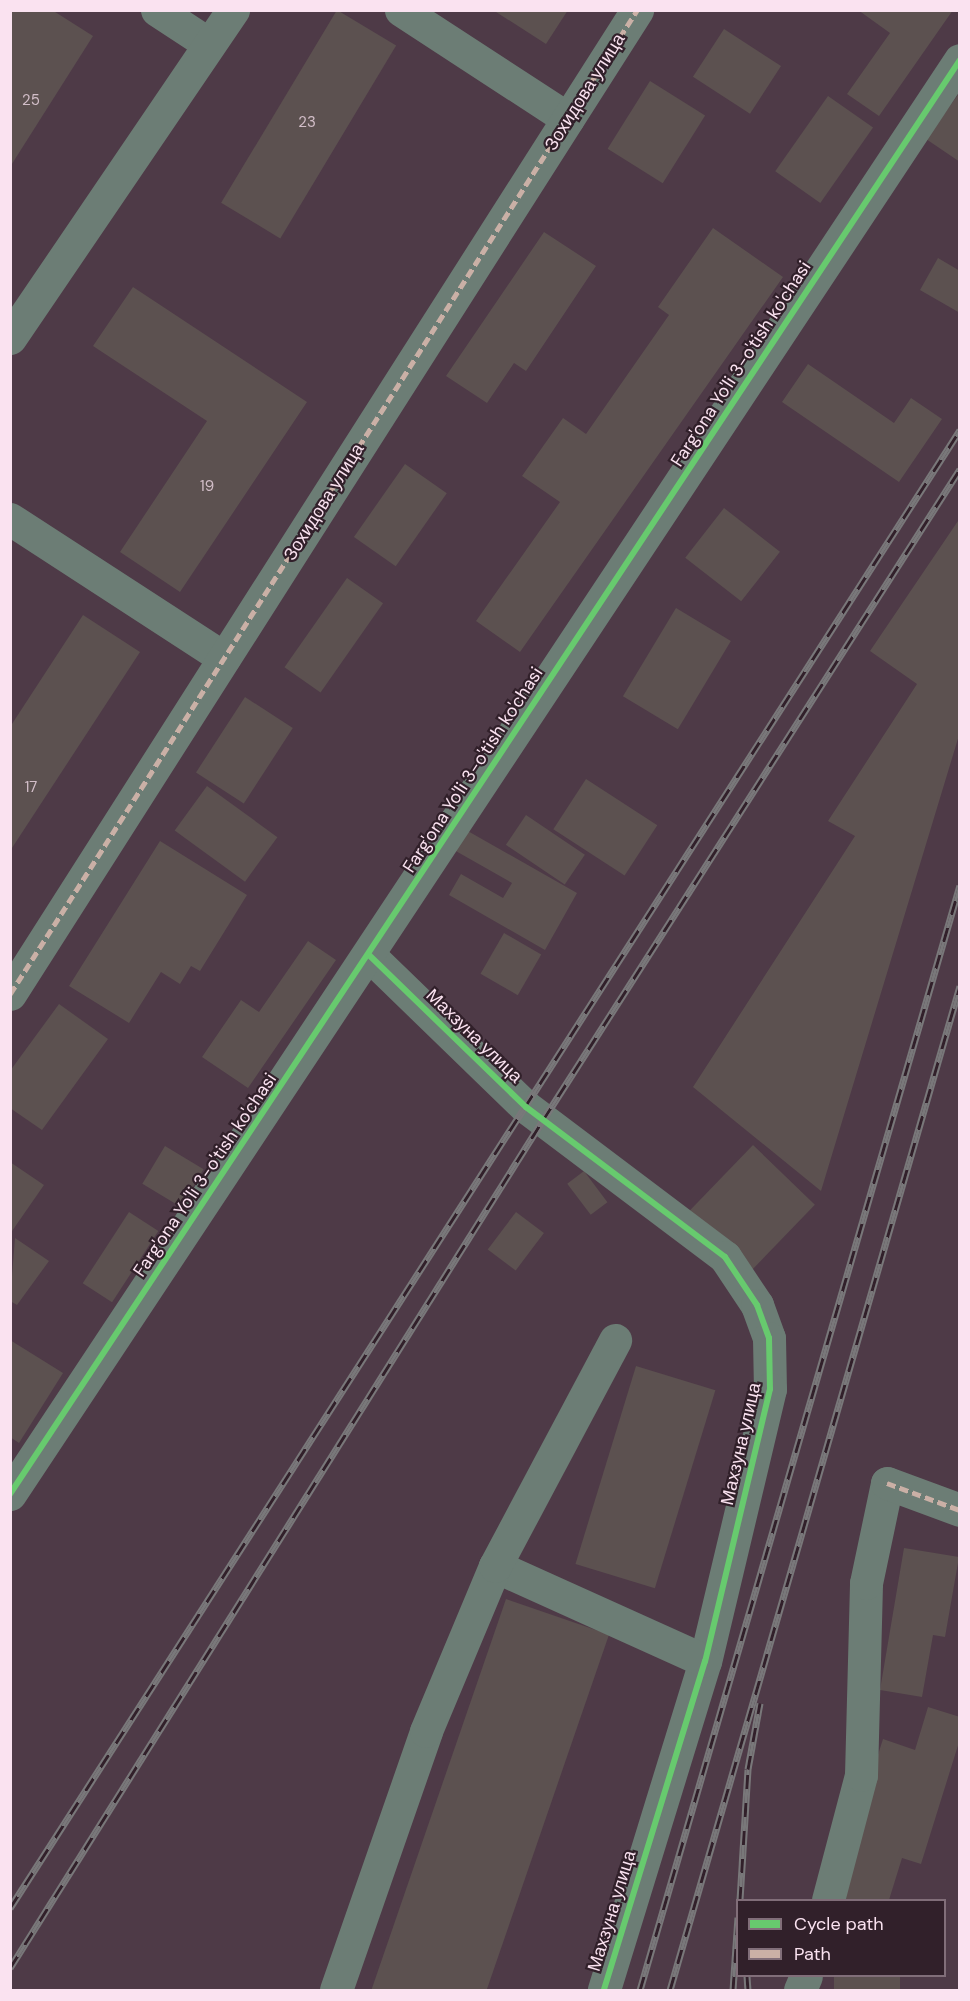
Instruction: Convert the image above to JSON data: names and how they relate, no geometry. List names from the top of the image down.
{
  "streets": {
    "street": ["Зохидова улица", "Farg'ona Yo'li 3-o'tish ko'chasi", "Махзуна улица"]
  },
  "crossings": [
    ["Farg'ona Yo'li 3-o'tish ko'chasi", "Махзуна улица"]
  ],
  "house_numbers": [
    "25",
    "23",
    "19",
    "17"
  ],
  "legend": ["Cycle path", "Path"]
}
